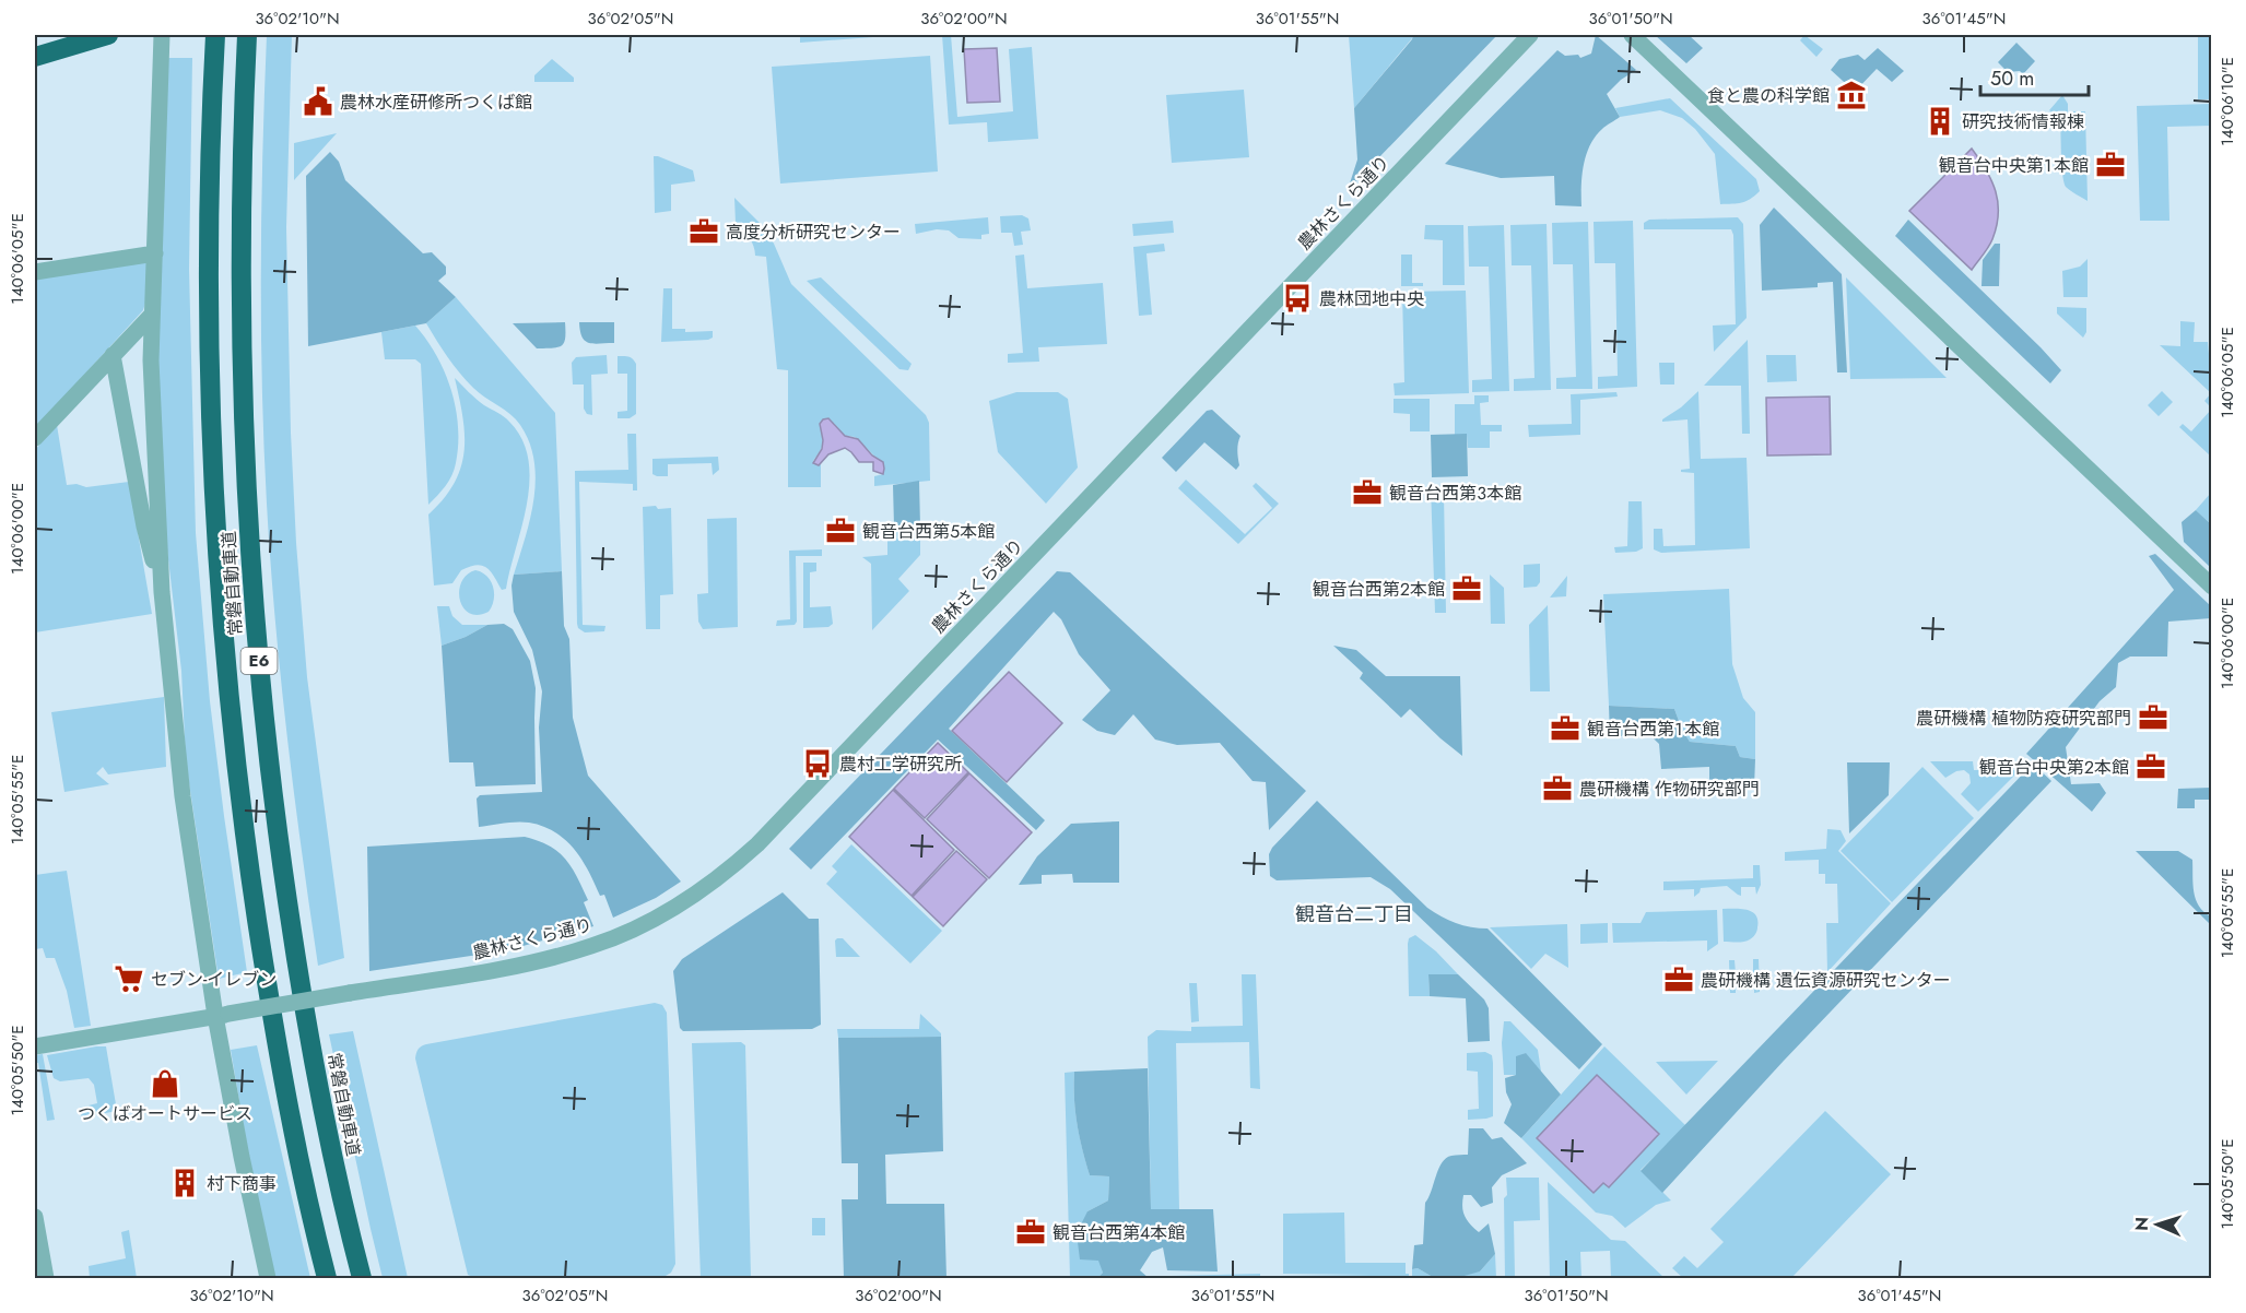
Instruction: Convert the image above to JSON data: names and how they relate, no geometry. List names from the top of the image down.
{
  "streets": {
    "highway": ["常磐自動車道", "E6"],
    "street": ["農林さくら通り"]
  },
  "districts": ["観音台二丁目"],
  "places": {
    "museum": ["食と農の科学館"],
    "public building": ["農林水産研修所つくば館"],
    "building": ["研究技術情報棟", "村下商事"],
    "office": [
      "観音台中央第１本館",
      "高度分析研究センター",
      "観音台西第３本館",
      "観音台西第５本館",
      "観音台西第２本館",
      "農研機構 植物防疫研究部門",
      "観音台西第１本館",
      "観音台中央第２本館",
      "農研機構 作物研究部門",
      "農研機構 遺伝資源研究センター",
      "観音台西第４本館"
    ],
    "bus stop": ["農林団地中央", "農村工学研究所"],
    "supermarket": ["セブン-イレブン"],
    "shop": ["つくばオートサービス"]
  },
  "scale_bar": "50 m",
  "north": "left",
  "coordinates": [
    "36°02'10\"N",
    "36°02'05\"N",
    "36°02'00\"N",
    "36°01'55\"N",
    "36°01'50\"N",
    "36°01'45\"N",
    "140°06'10\"E",
    "140°06'05\"E",
    "140°06'00\"E",
    "140°05'55\"E",
    "140°05'50\"E"
  ]
}
